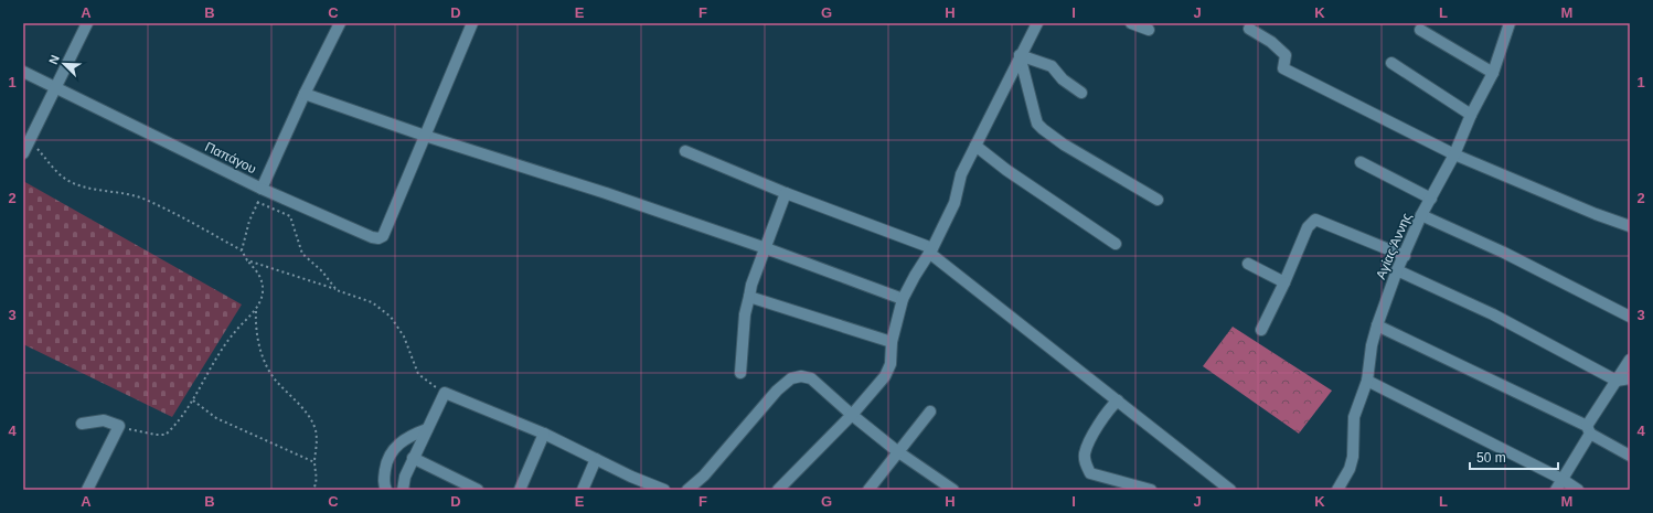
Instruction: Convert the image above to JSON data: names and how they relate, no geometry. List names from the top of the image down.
{
  "streets": {
    "street": ["Παπάγου", "Αγίας Άννης"]
  },
  "scale_bar": "50 m",
  "north": "top left",
  "grid": {
    "columns": [
      "A",
      "B",
      "C",
      "D",
      "E",
      "F",
      "G",
      "H",
      "I",
      "J",
      "K",
      "L",
      "M"
    ],
    "rows": [
      "1",
      "2",
      "3",
      "4"
    ]
  }
}
